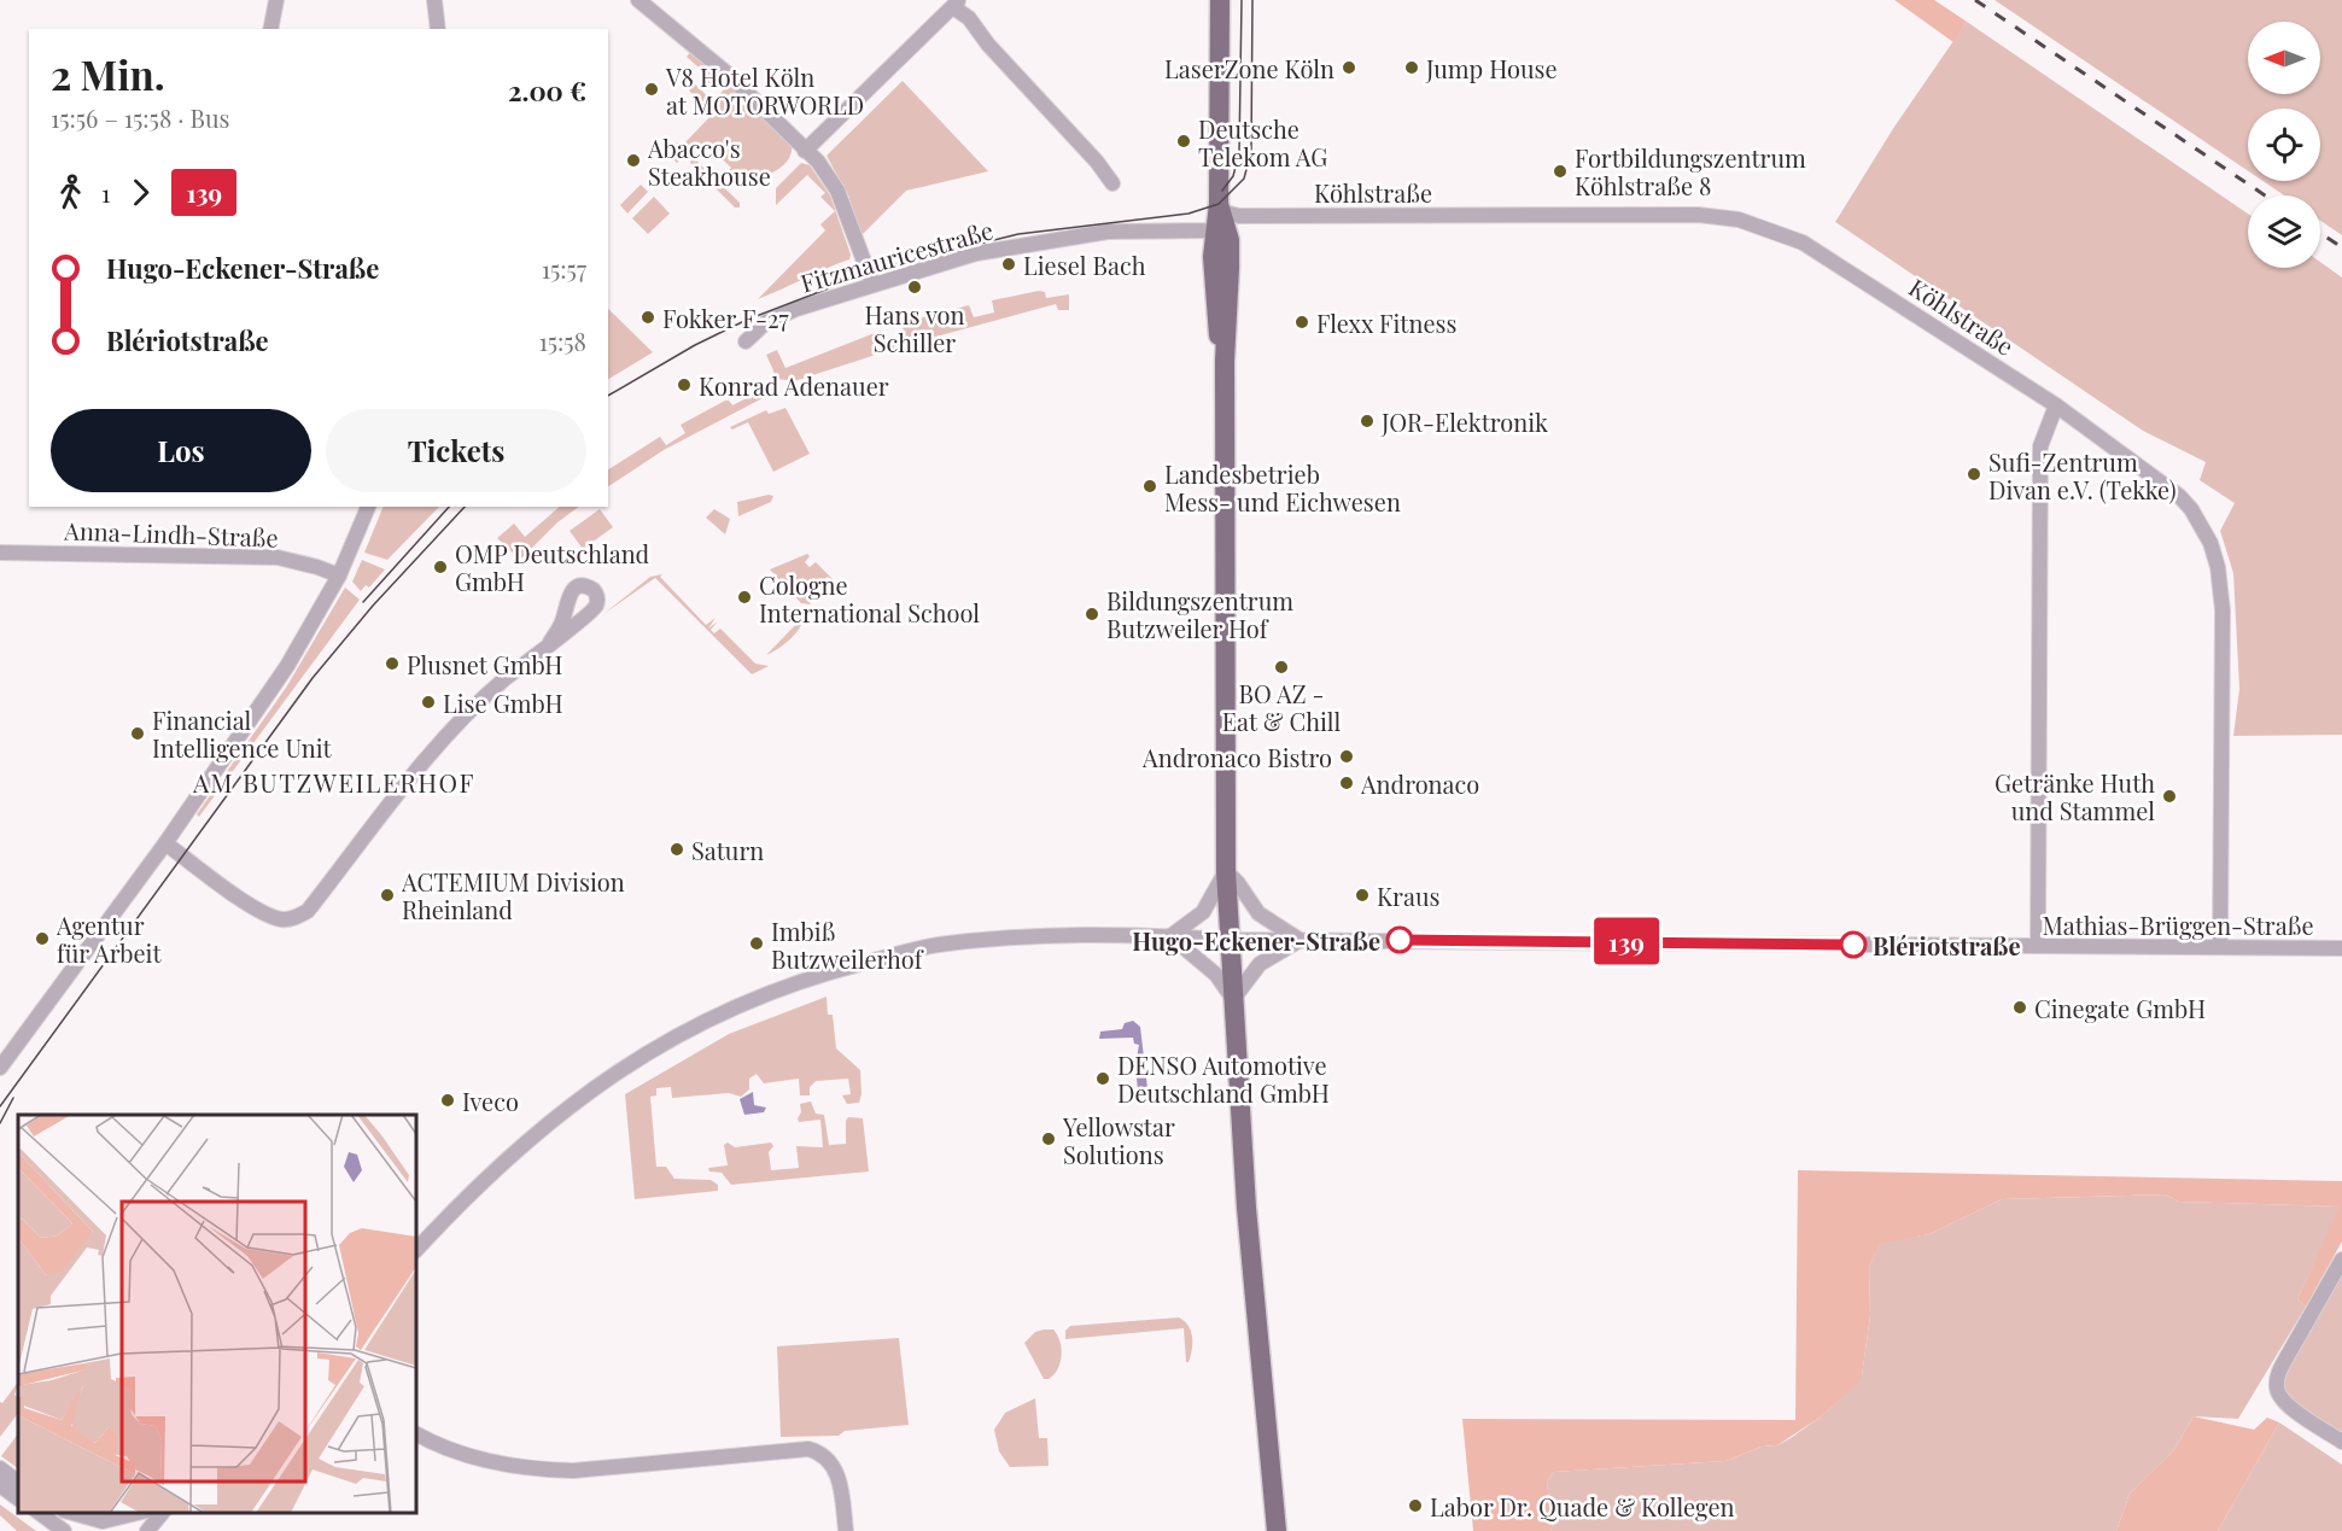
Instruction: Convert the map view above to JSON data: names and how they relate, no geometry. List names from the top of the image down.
{
  "streets": {
    "street": [
      "Köhlstraße",
      "Fitzmauricestraße",
      "Anna-Lindh-Straße",
      "Mathias-Brüggen-Straße"
    ]
  },
  "crossings": [
    ["Köhlstraße", "Fitzmauricestraße"],
    ["Köhlstraße", "Mathias-Brüggen-Straße"]
  ],
  "districts": ["AM BUTZWEILERHOF"],
  "places": [
    "LaserZone Köln",
    "Jump House",
    "V8 Hotel Köln at MOTORWORLD",
    "Deutsche Telekom AG",
    "Abacco's Steakhouse",
    "Fortbildungszentrum Köhlstraße 8",
    "Liesel Bach",
    "Hans von Schiller",
    "Fokker F-27",
    "Flexx Fitness",
    "Konrad Adenauer",
    "JOR-Elektronik",
    "Sufi-Zentrum Divan e.V. (Tekke)",
    "Landesbetrieb Mess- und Eichwesen",
    "OMP Deutschland GmbH",
    "Cologne International School",
    "Bildungszentrum Butzweiler Hof",
    "Plusnet GmbH",
    "BO AZ - Eat & Chill",
    "Lise GmbH",
    "Financial Intelligence Unit",
    "Andronaco Bistro",
    "Andronaco",
    "Getränke Huth und Stammel",
    "Saturn",
    "ACTEMIUM Division Rheinland",
    "Kraus",
    "Agentur für Arbeit",
    "Hugo-Eckener-Straße",
    "Imbiß Butzweilerhof",
    "Blériotstraße",
    "Cinegate GmbH",
    "DENSO Automotive Deutschland GmbH",
    "Iveco",
    "Yellowstar Solutions",
    "Labor Dr. Quade & Kollegen"
  ],
  "lines": ["bus line 139"],
  "north": "left",
  "page": {
    "on_map": "139",
    "heading": ["2 Min.", "15:56 – 15:58 · Bus", "2.00 €"],
    "legs": ["1", "139"],
    "list": [
      {
        "name": "Hugo-Eckener-Straße",
        "value": "15:57"
      },
      {
        "name": "Blériotstraße",
        "value": "15:58"
      }
    ],
    "buttons": ["Los", "Tickets"]
  }
}
